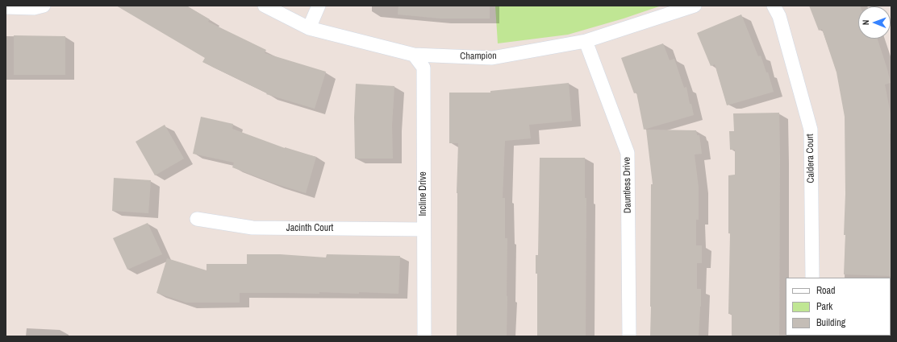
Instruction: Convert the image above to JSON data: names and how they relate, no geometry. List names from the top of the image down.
{
  "streets": {
    "street": [
      "Champion",
      "Caldera Court",
      "Dauntless Drive",
      "Incline Drive",
      "Jacinth Court"
    ]
  },
  "crossings": [
    ["Champion", "Dauntless Drive"],
    ["Champion", "Incline Drive"],
    ["Incline Drive", "Jacinth Court"]
  ],
  "legend": ["Road", "Park", "Building"],
  "north": "left"
}
